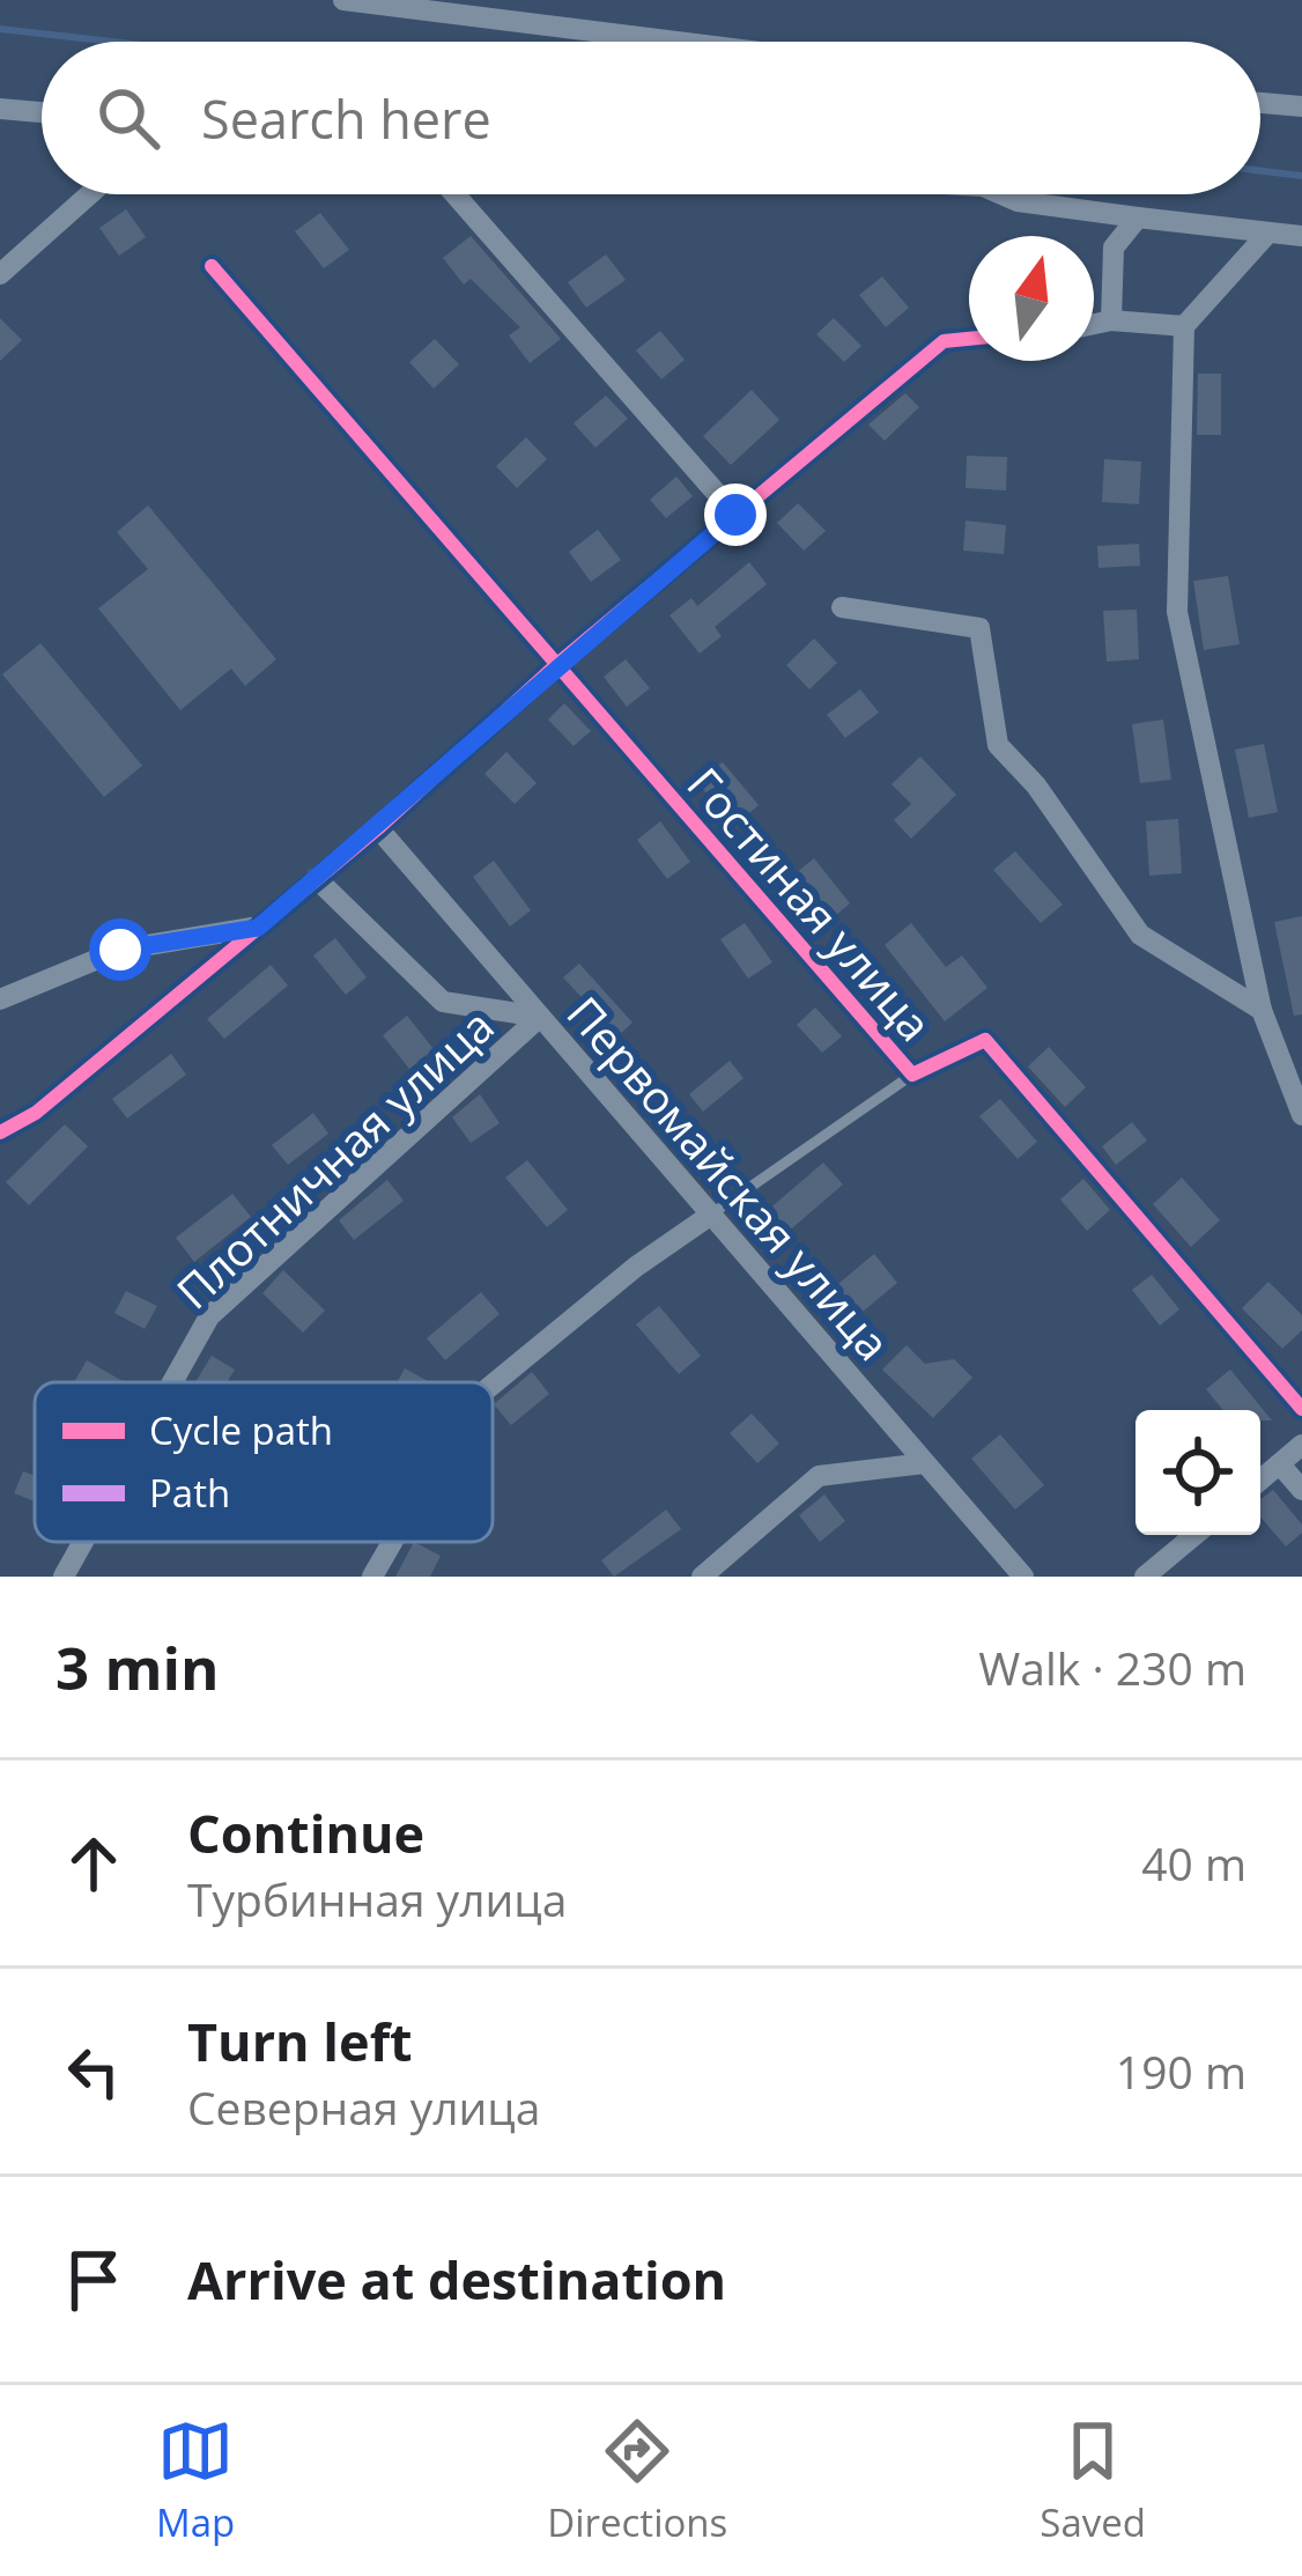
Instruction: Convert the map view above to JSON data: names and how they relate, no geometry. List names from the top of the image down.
{
  "streets": {
    "street": ["Гостиная улица", "Плотничная улица", "Первомайская улица"]
  },
  "crossings": [
    ["Плотничная улица", "Первомайская улица"]
  ],
  "legend": ["Cycle path", "Path"],
  "north": "top",
  "page": {
    "search": "Search here",
    "heading": ["3 min", "Walk · 230 m"],
    "list": [
      ["Continue", "Турбинная улица", "40 m"],
      ["Turn left", "Северная улица", "190 m"],
      "Arrive at destination"
    ],
    "nav": ["Map", "Directions", "Saved"]
  }
}
